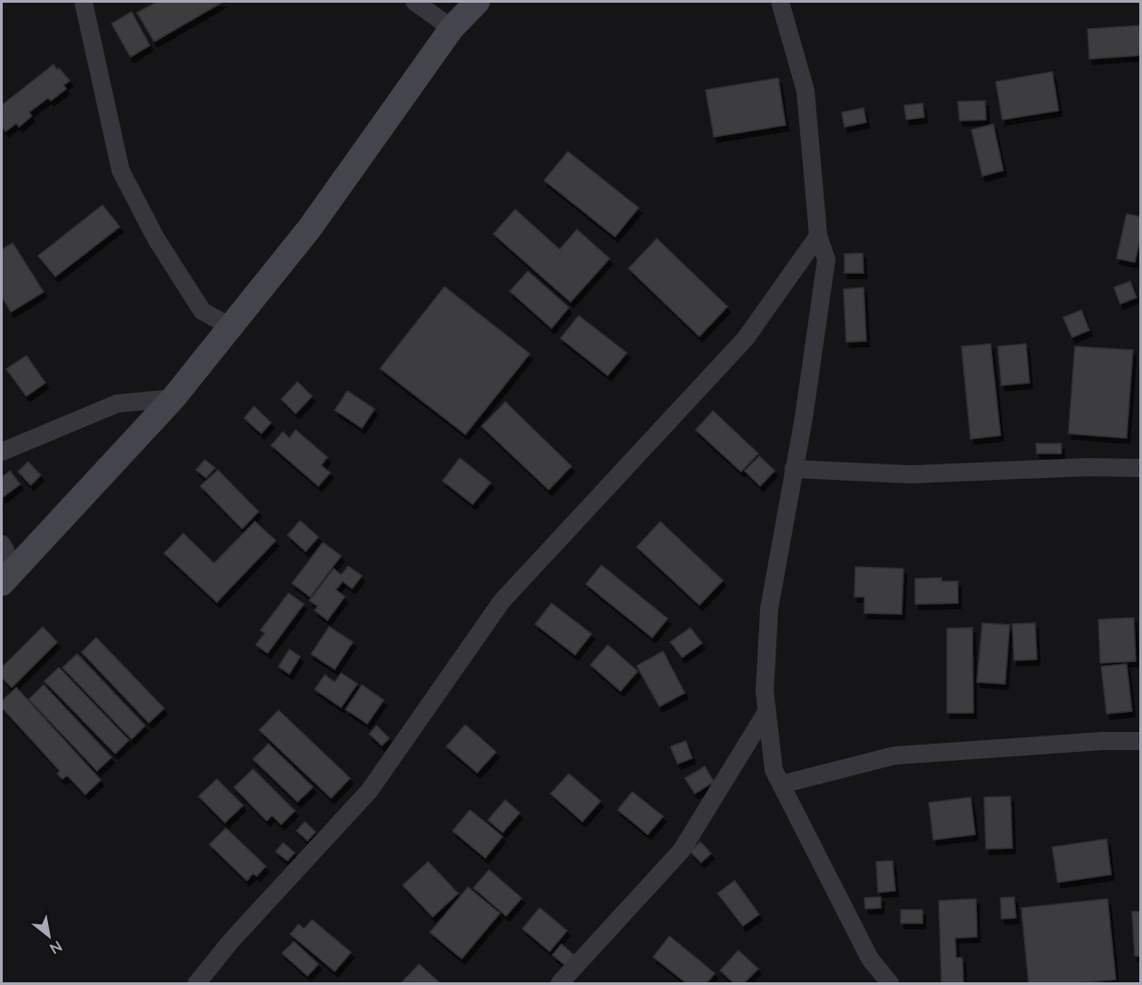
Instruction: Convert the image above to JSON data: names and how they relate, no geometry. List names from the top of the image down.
{
  "north": "bottom right"
}
